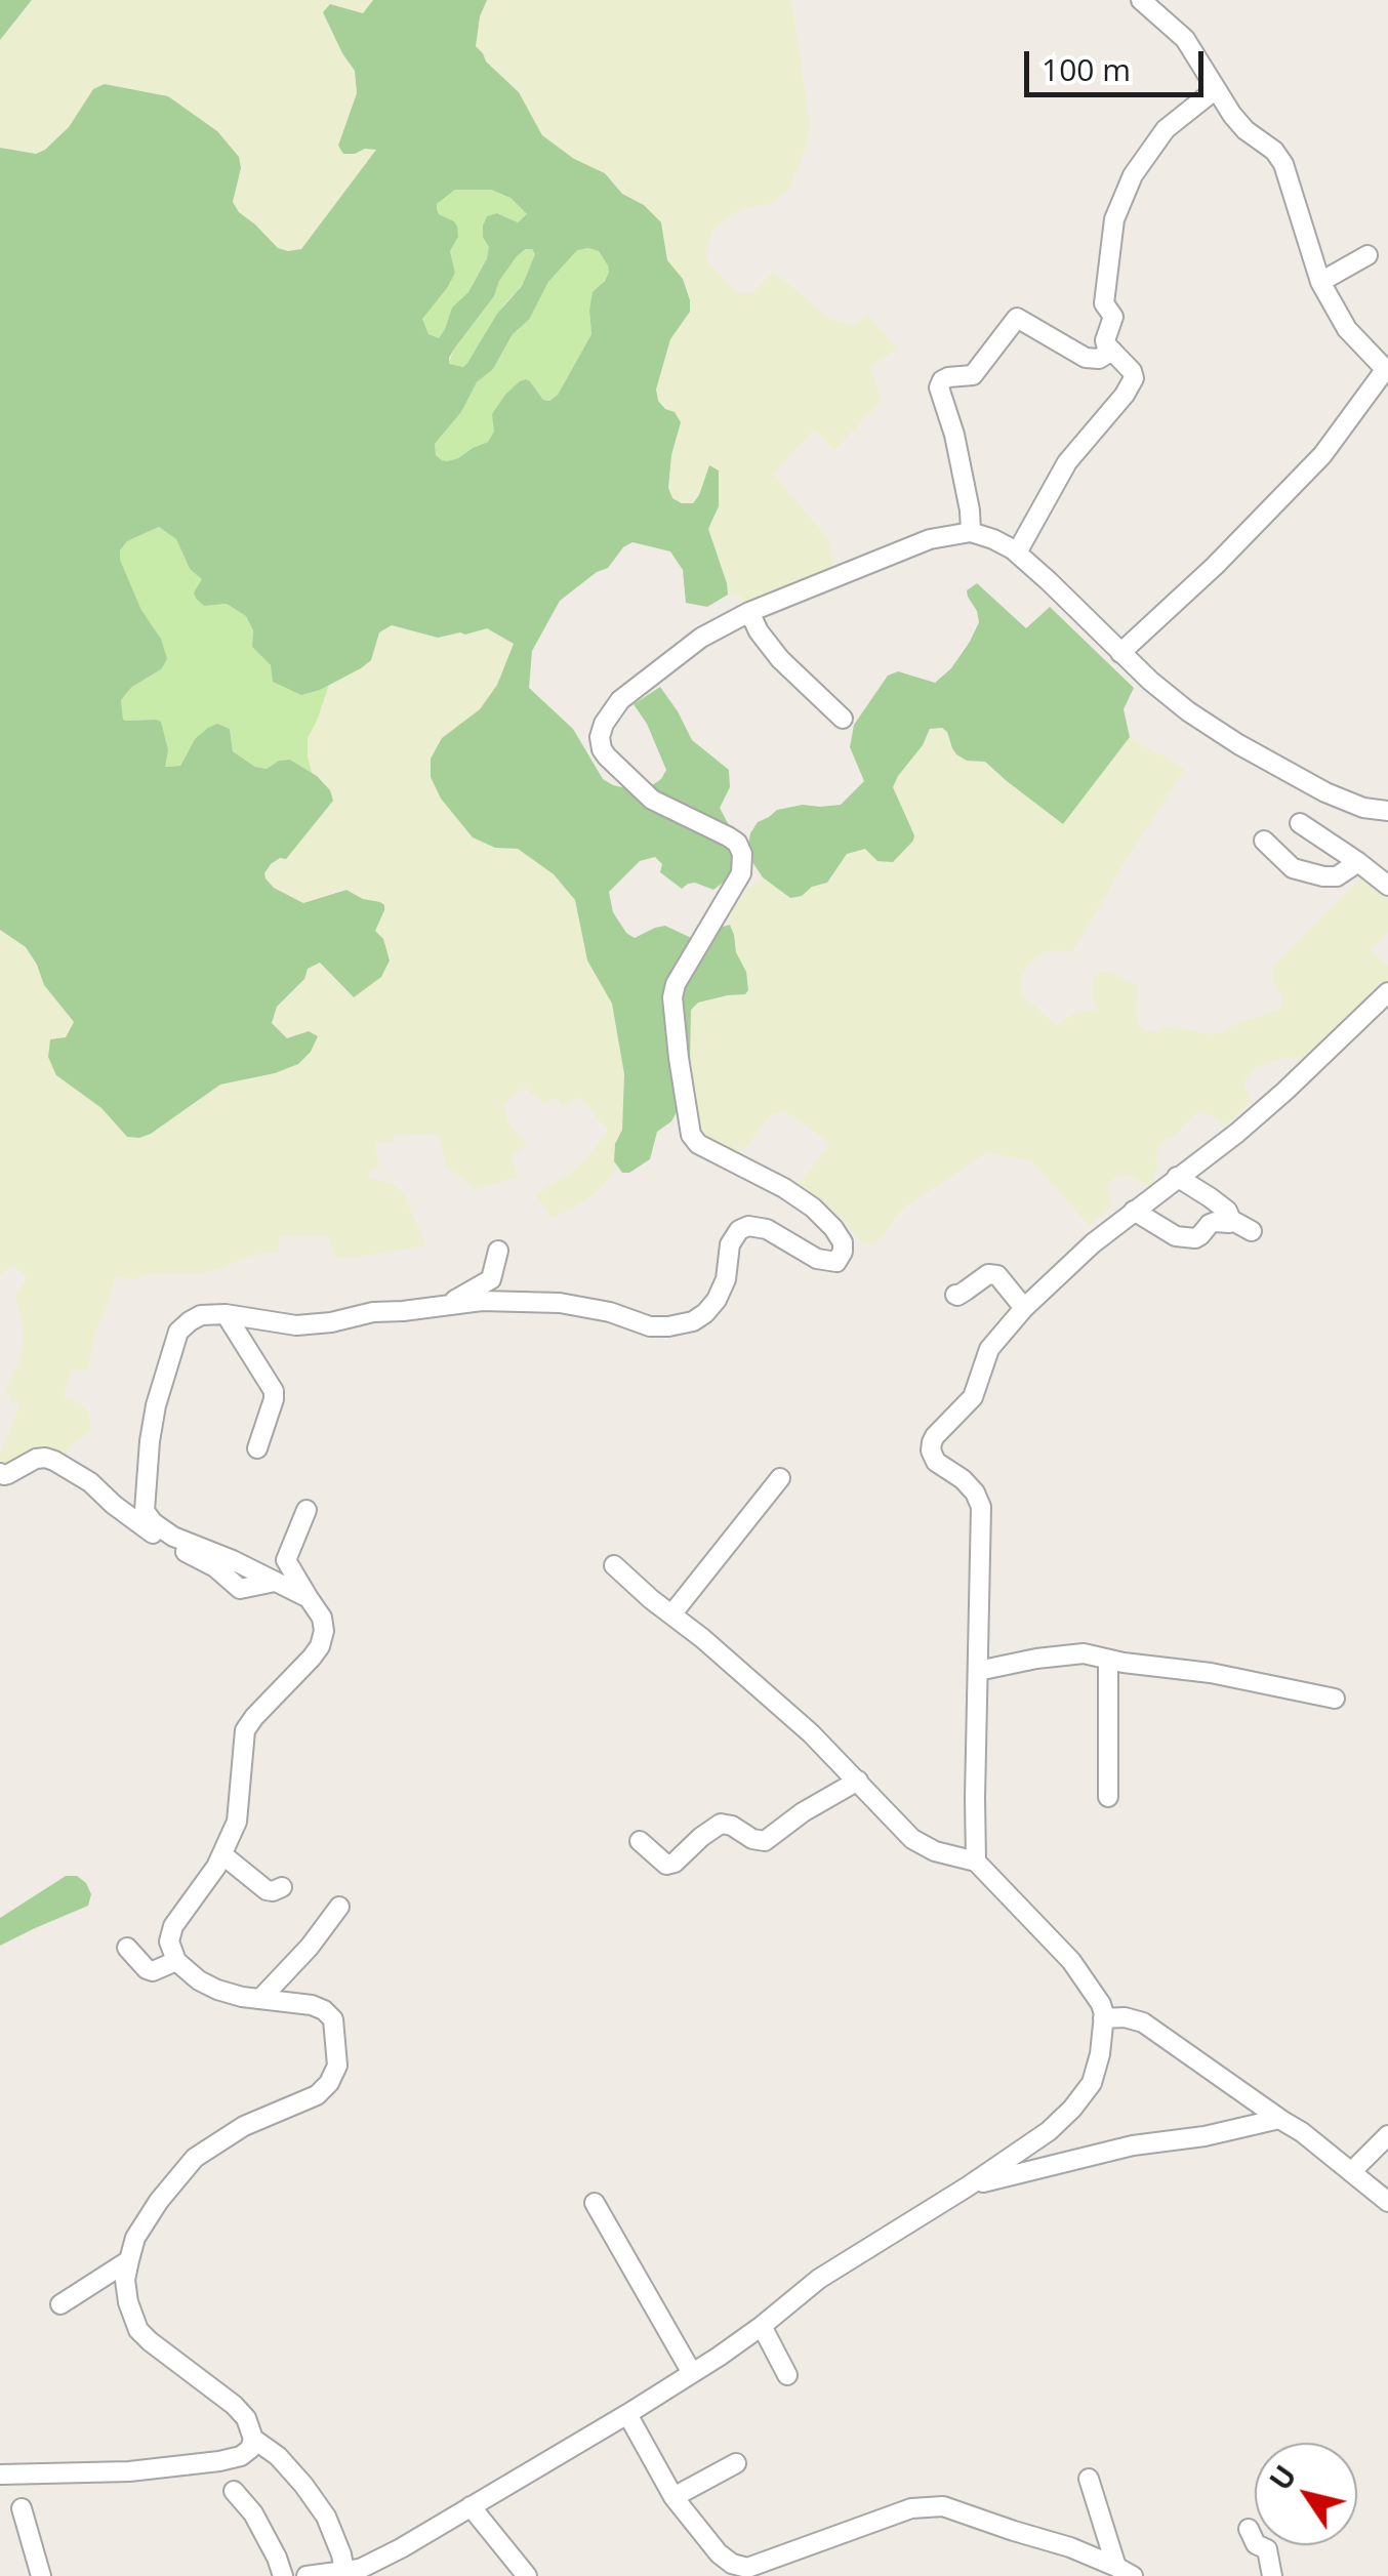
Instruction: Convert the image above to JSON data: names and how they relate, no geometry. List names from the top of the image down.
{
  "scale_bar": "100 m",
  "north": "top left"
}
